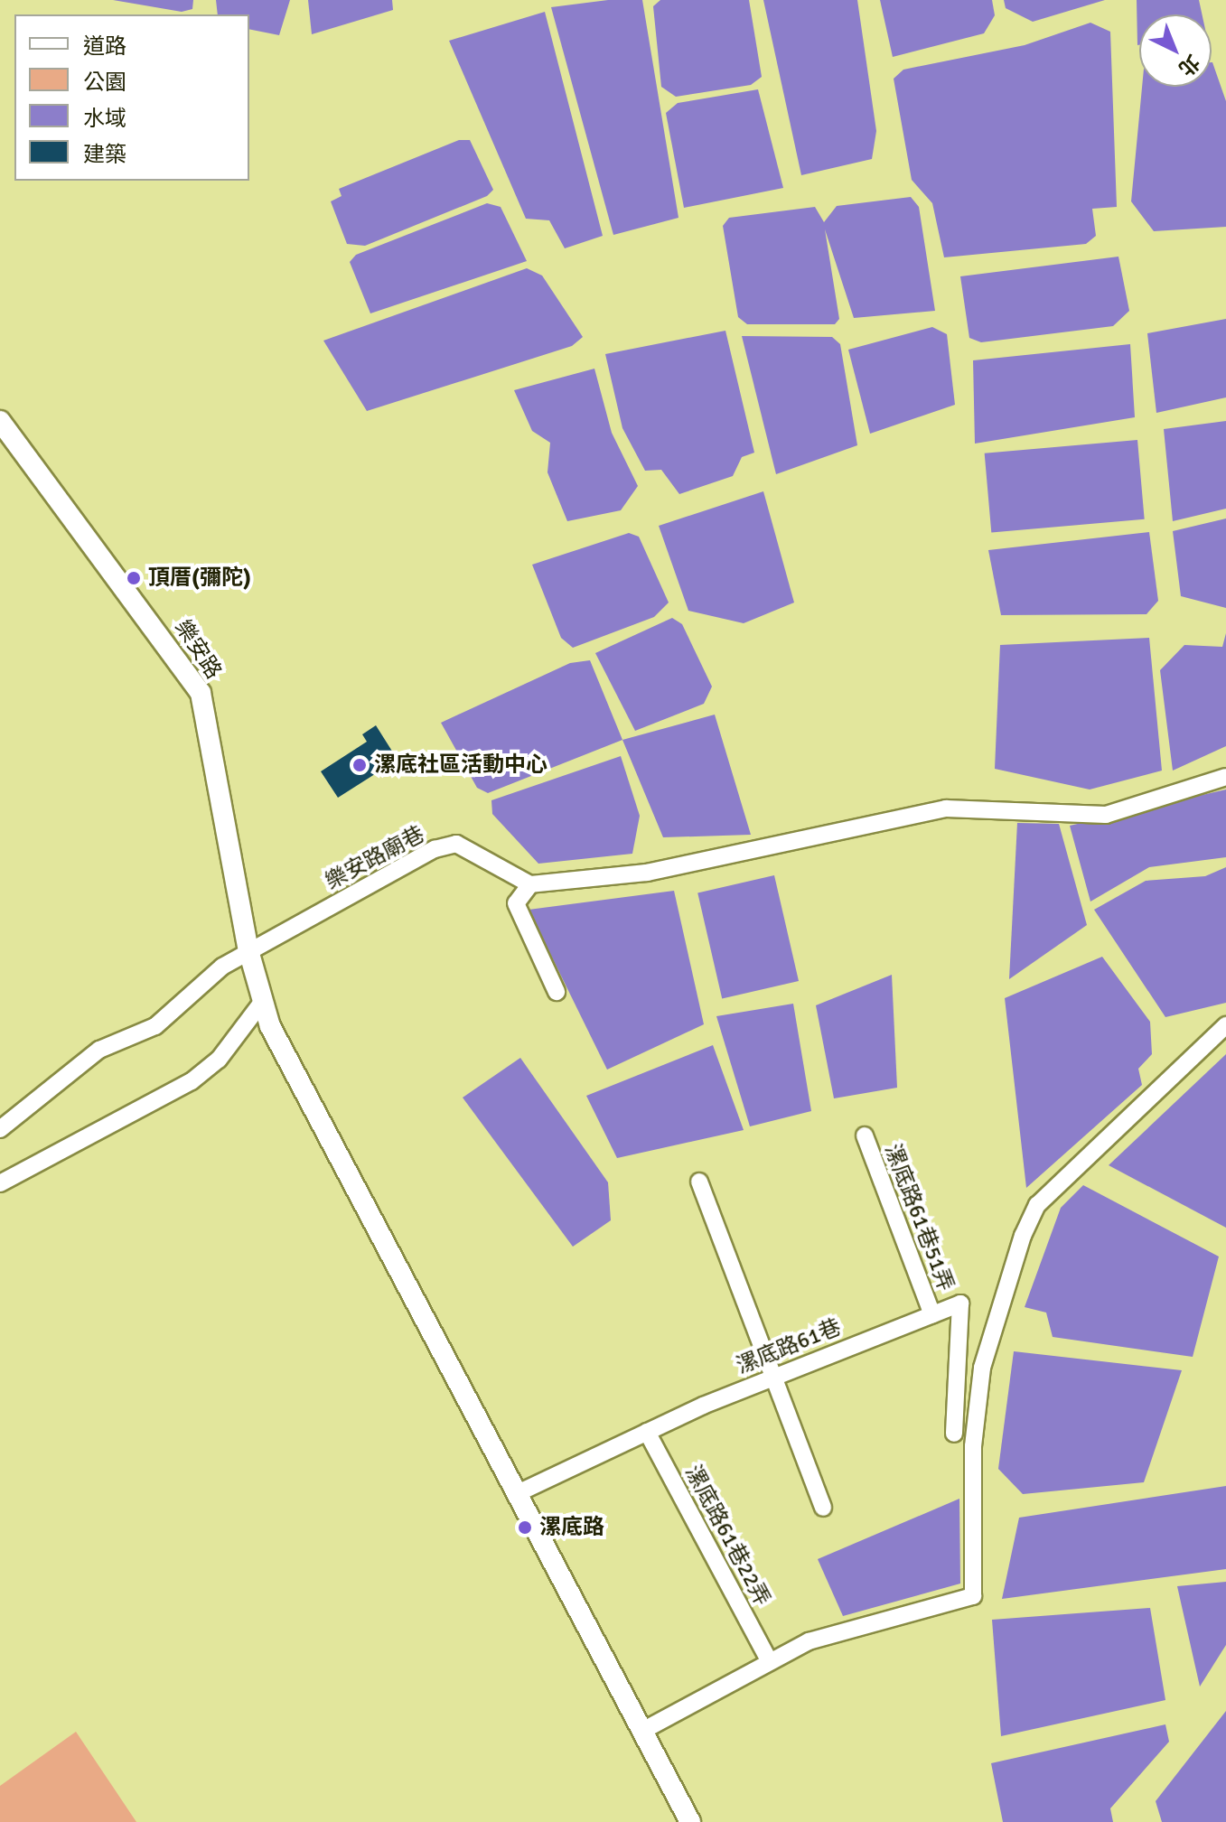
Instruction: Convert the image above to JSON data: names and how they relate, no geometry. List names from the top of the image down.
{
  "streets": {
    "street": [
      "樂安路",
      "樂安路廟巷",
      "漯底路61巷51弄",
      "漯底路61巷",
      "漯底路61巷22弄"
    ]
  },
  "crossings": [
    ["樂安路", "樂安路廟巷"],
    ["漯底路61巷51弄", "漯底路61巷"],
    ["漯底路61巷", "漯底路61巷22弄"]
  ],
  "places": ["頂厝(彌陀)", "漯底社區活動中心", "漯底路"],
  "legend": [
    "道路",
    "公園",
    "水域",
    "建築"
  ],
  "north": "bottom right"
}
